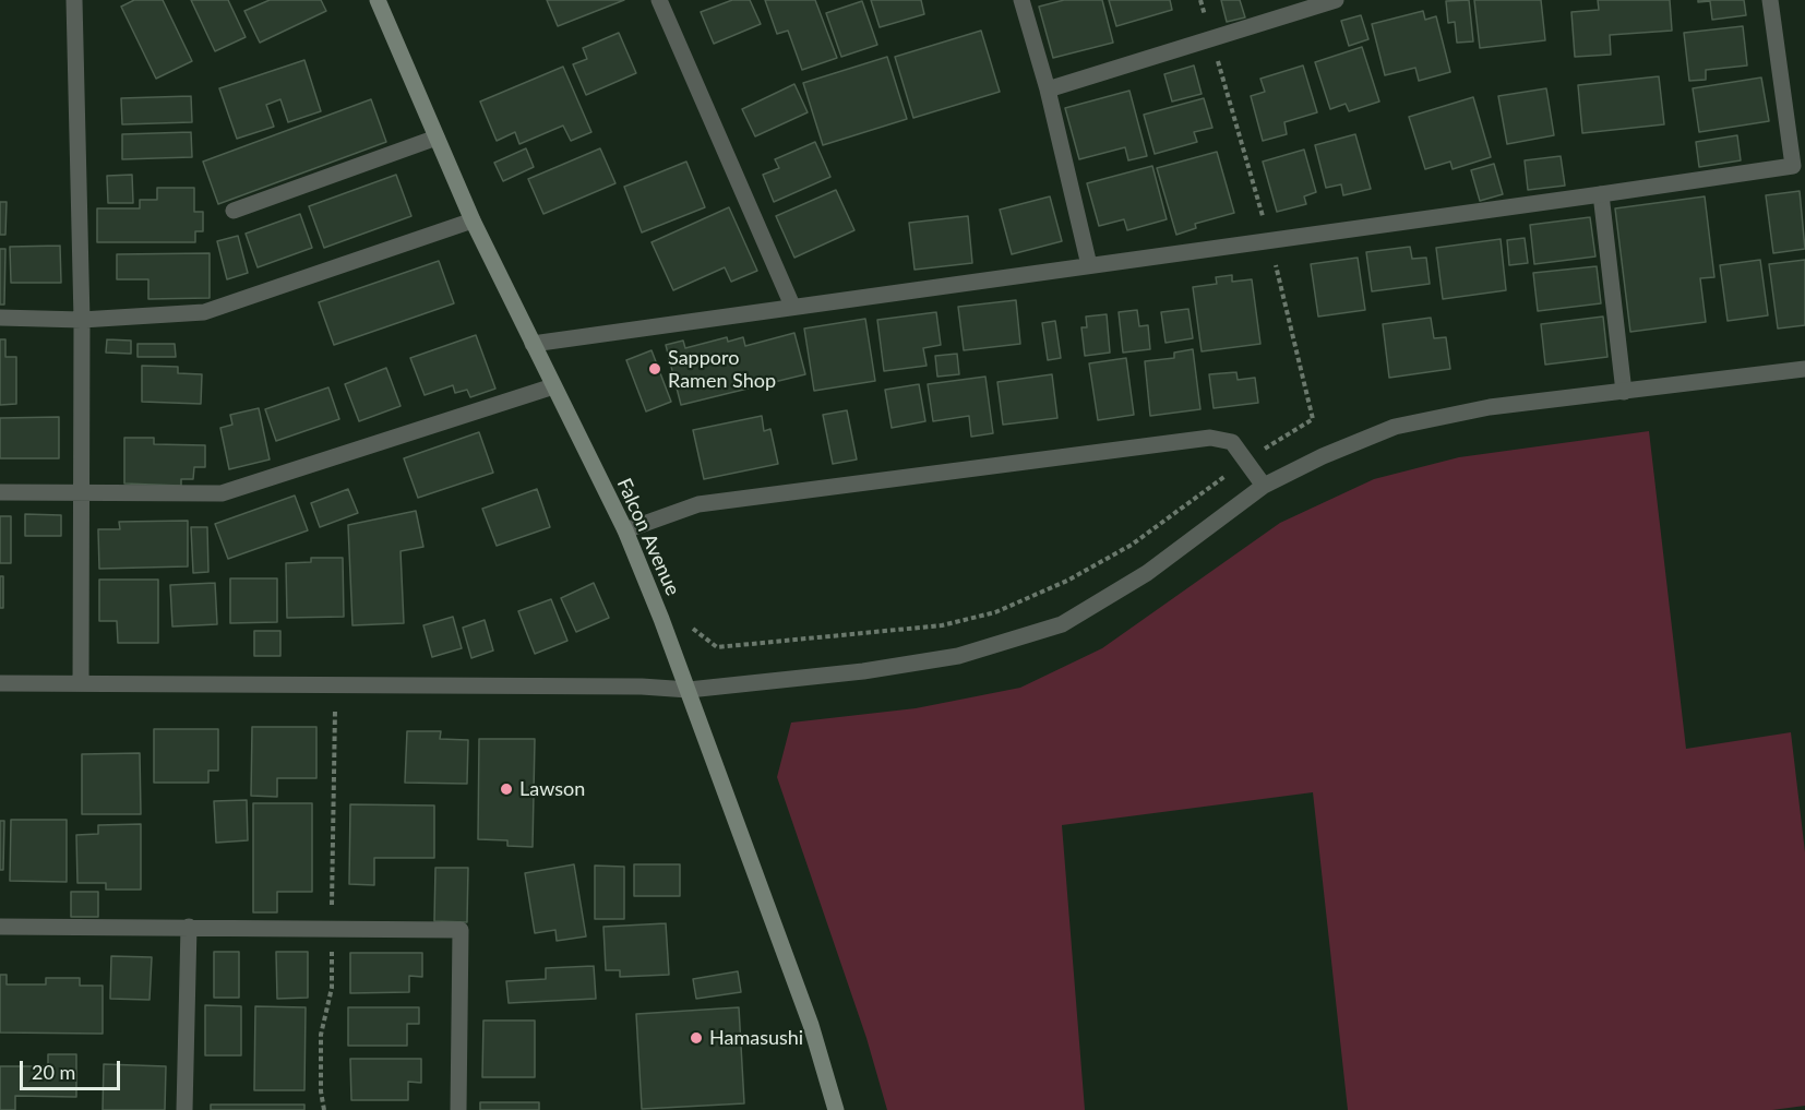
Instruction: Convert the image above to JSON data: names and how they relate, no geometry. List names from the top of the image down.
{
  "streets": {
    "street": ["Falcon Avenue"]
  },
  "places": ["Sapporo Ramen Shop", "Lawson", "Hamasushi"],
  "scale_bar": "20 m"
}
